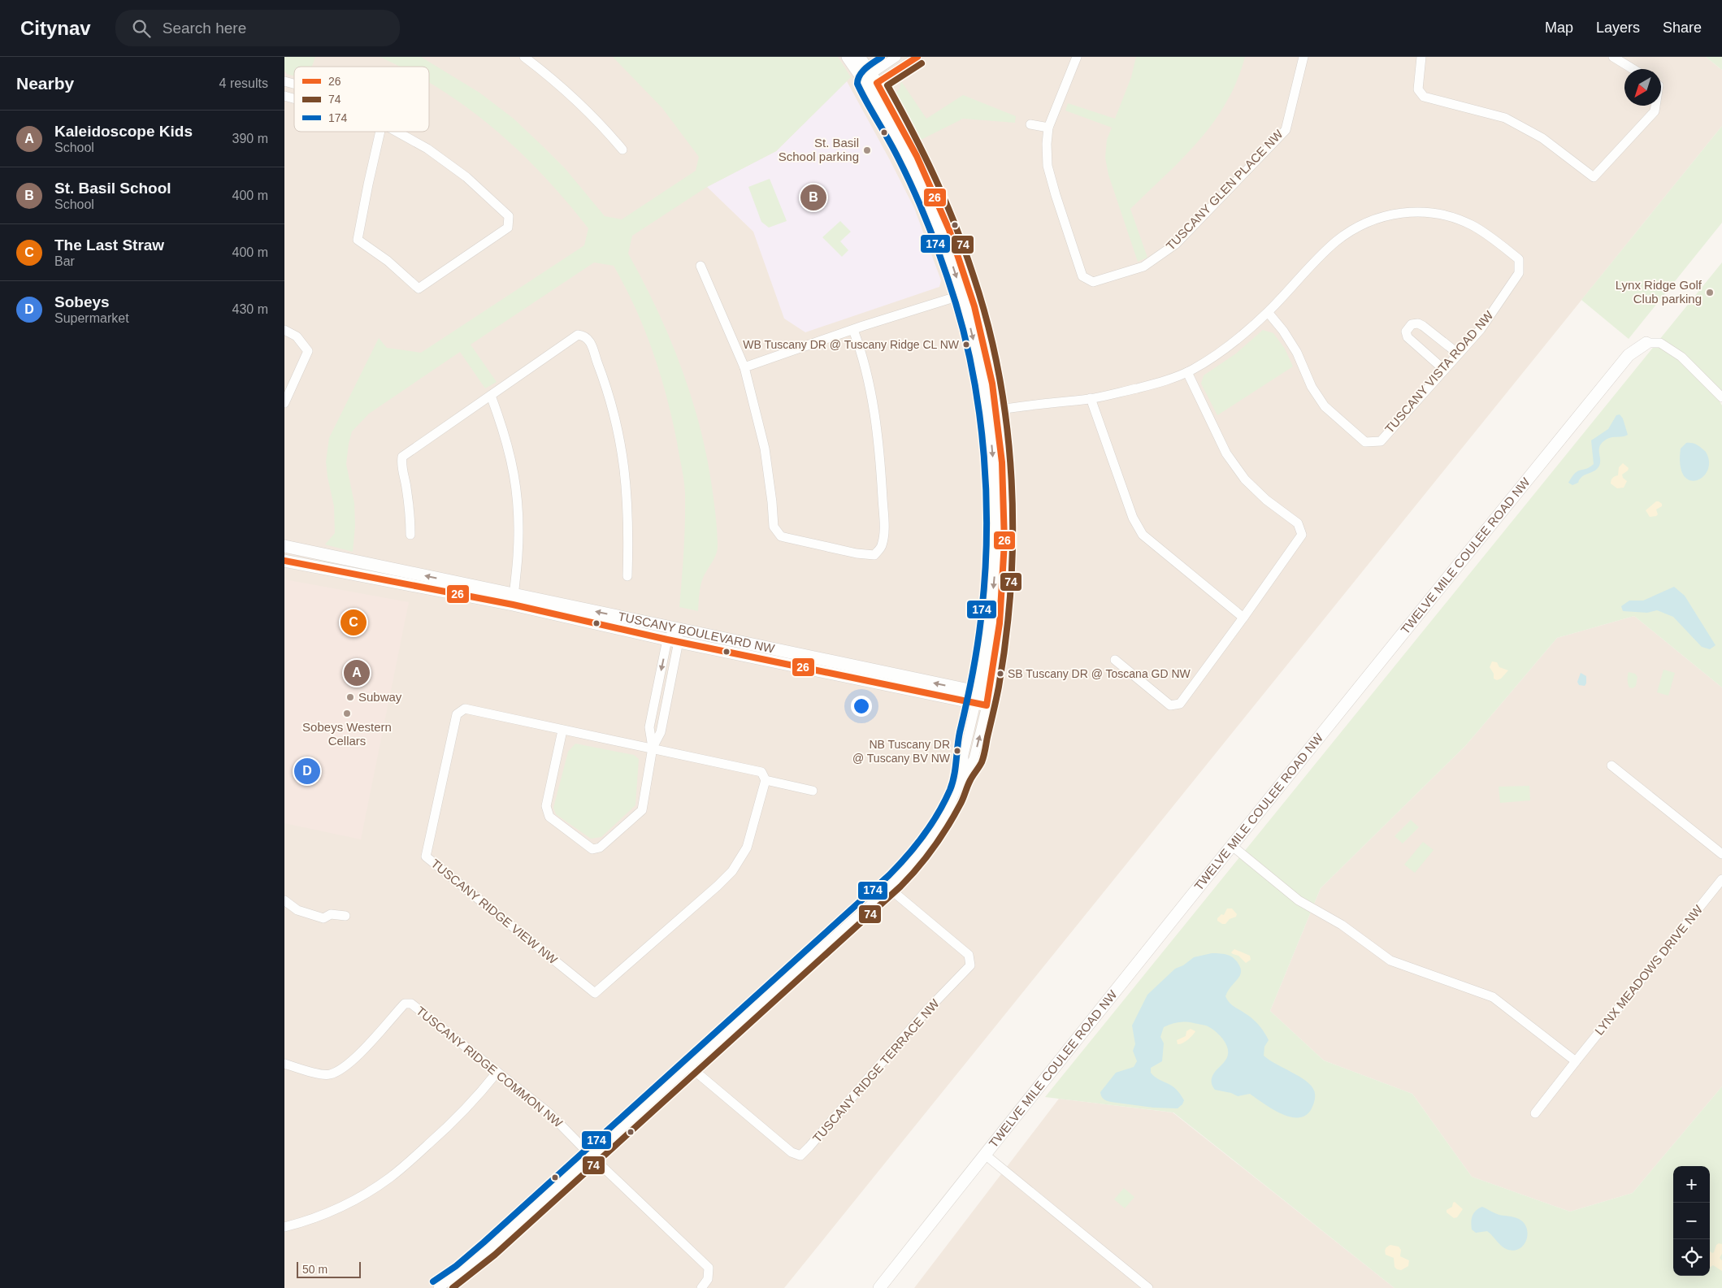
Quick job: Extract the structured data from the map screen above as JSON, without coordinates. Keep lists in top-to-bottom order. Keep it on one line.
{"streets":{"street":["TUSCANY GLEN PLACE NW","TUSCANY VISTA ROAD NW","TWELVE MILE COULEE ROAD NW","TUSCANY BOULEVARD NW","TUSCANY RIDGE VIEW NW","LYNX MEADOWS DRIVE NW","TUSCANY RIDGE COMMON NW","TUSCANY RIDGE TERRACE NW"]},"places":["St. Basil School parking","Lynx Ridge Golf Club parking","WB Tuscany DR @ Tuscany Ridge CL NW","SB Tuscany DR @ Toscana GD NW","Subway","Sobeys Western Cellars","NB Tuscany DR @ Tuscany BV NW"],"lines":["transit line 26","transit line 174","transit line 74"],"legend":["26","74","174"],"scale_bar":"50 m","north":"bottom left","page":{"header":"Citynav","search":"Search here","nav":["Map","Layers","Share"],"heading":["Nearby","4 results"],"list":[{"mark":"A","name":"Kaleidoscope Kids","note":"School","value":"390 m"},{"mark":"B","name":"St. Basil School","note":"School","value":"400 m"},{"mark":"C","name":"The Last Straw","note":"Bar","value":"400 m"},{"mark":"D","name":"Sobeys","note":"Supermarket","value":"430 m"}],"pins":["B","C","A","D"],"map_buttons":["+","−"],"scale":"50 m"}}
